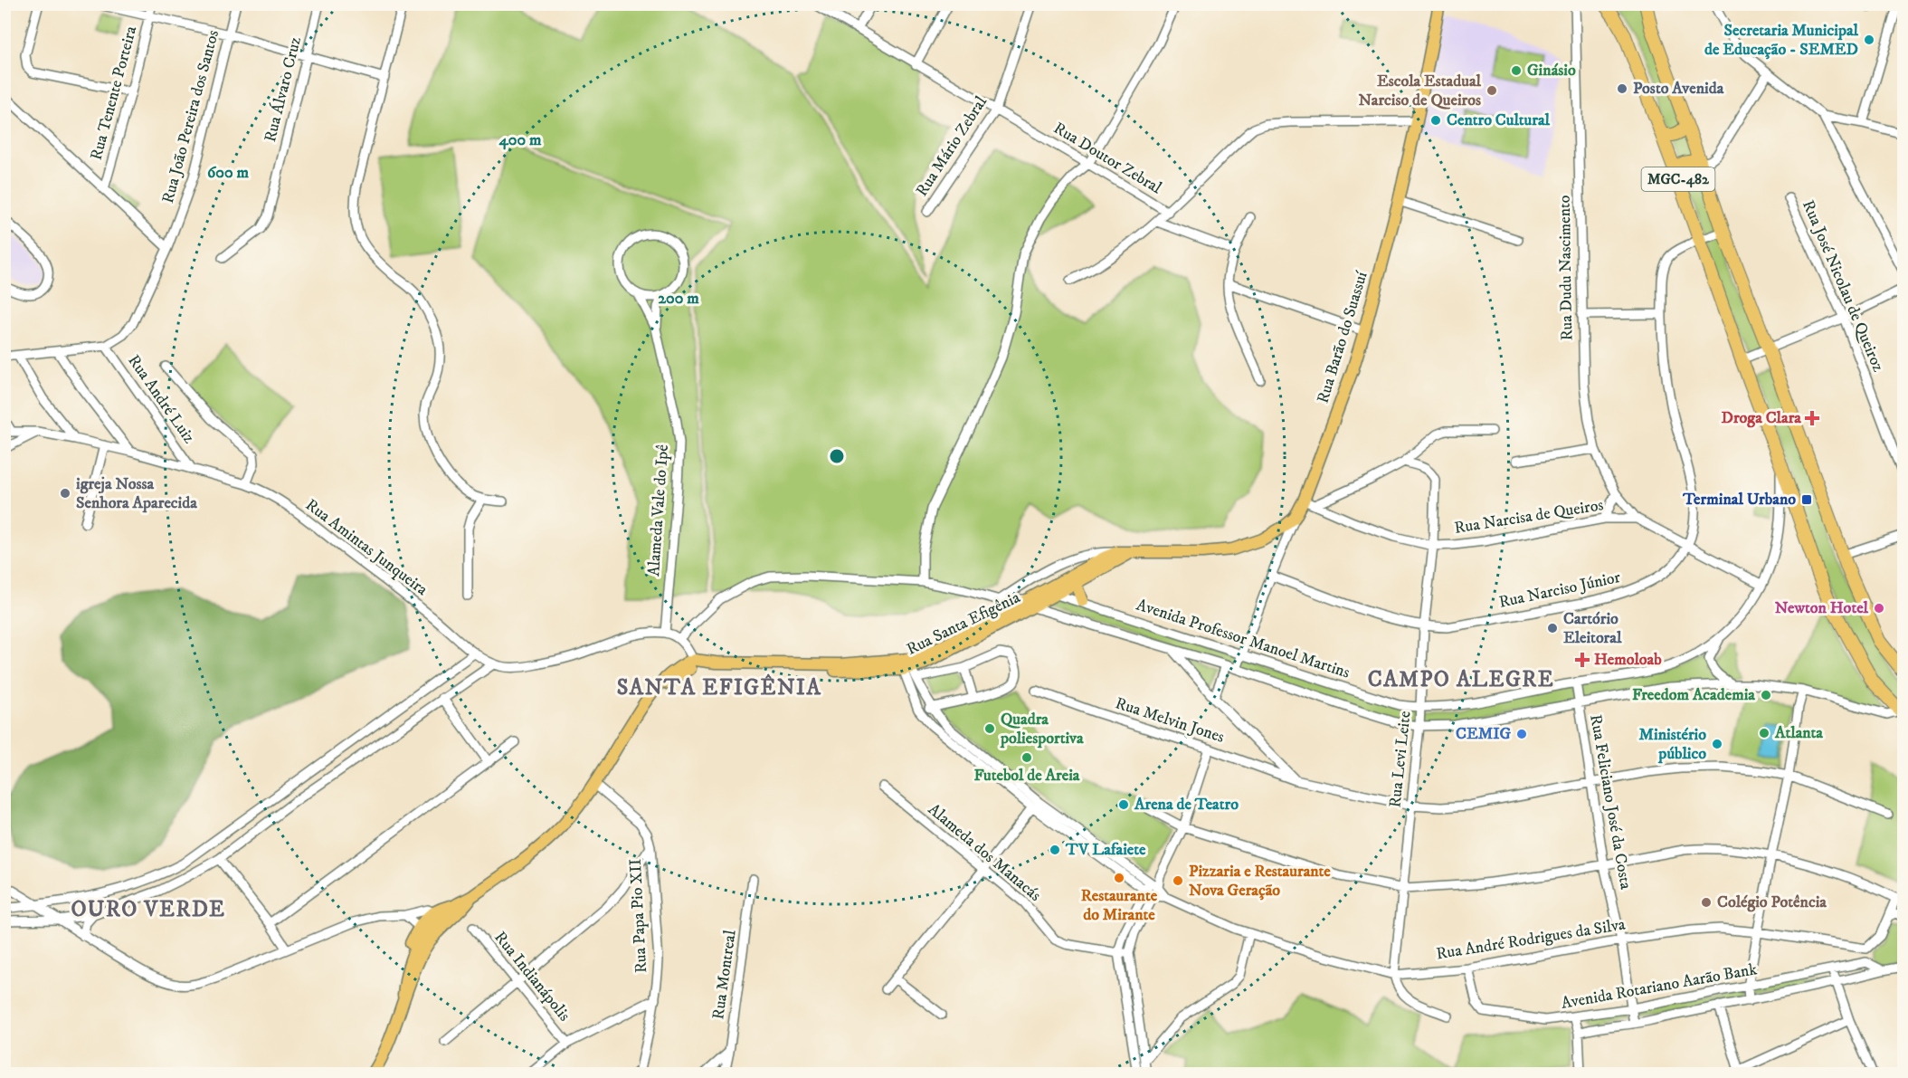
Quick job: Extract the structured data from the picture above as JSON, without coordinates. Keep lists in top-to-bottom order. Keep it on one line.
{"streets":{"highway":["MGC-482"],"main road":["Rua Barão do Suassuí","Rua Santa Efigênia"],"street":["Rua Álvaro Cruz","Rua Tenente Porteira","Rua João Pereira dos Santos","Rua Mário Zebral","Rua Doutor Zebral","Rua Dudu Nascimento","Rua José Nicolau de Queiroz","Rua André Luiz","Alameda Vale do Ipê","Rua Narcisa de Queiros","Rua Amintas Junqueira","Rua Narciso Júnior","Avenida Professor Manoel Martins","Rua Melvin Jones","Rua Levi Leite","Rua Feliciano José da Costa","Alameda dos Manacás","Rua Papa Pio XII","Rua André Rodrigues da Silva","Rua Montreal","Rua Indianápolis","Avenida Rotariano Aarão Bank"]},"crossings":[["Rua João Pereira dos Santos","Rua André Luiz"],["Rua Mário Zebral","Rua Doutor Zebral"],["Rua Doutor Zebral","Rua Barão do Suassuí"],["MGC-482","Rua Narciso Júnior"],["MGC-482","Avenida Professor Manoel Martins"],["Rua Dudu Nascimento","Rua Narcisa de Queiros"],["Rua Barão do Suassuí","Rua Narcisa de Queiros"],["Rua Barão do Suassuí","Rua Narciso Júnior"],["Rua Barão do Suassuí","Rua Santa Efigênia"],["Rua Barão do Suassuí","Avenida Professor Manoel Martins"],["Rua André Luiz","Rua Amintas Junqueira"],["Alameda Vale do Ipê","Rua Amintas Junqueira"],["Rua Narcisa de Queiros","Rua Levi Leite"],["Rua Narciso Júnior","Rua Levi Leite"],["Rua Santa Efigênia","Avenida Professor Manoel Martins"],["Rua Santa Efigênia","Rua André Rodrigues da Silva"],["Avenida Professor Manoel Martins","Rua Melvin Jones"],["Avenida Professor Manoel Martins","Rua Levi Leite"],["Avenida Professor Manoel Martins","Rua Feliciano José da Costa"],["Rua Melvin Jones","Rua Levi Leite"],["Rua Melvin Jones","Rua Feliciano José da Costa"],["Rua Levi Leite","Rua André Rodrigues da Silva"],["Rua Feliciano José da Costa","Rua André Rodrigues da Silva"],["Rua Feliciano José da Costa","Avenida Rotariano Aarão Bank"],["Rua André Rodrigues da Silva","Avenida Rotariano Aarão Bank"]],"districts":["CAMPO ALEGRE","SANTA EFIGÊNIA","OURO VERDE"],"places":{"other":["Secretaria Municipal de Educação - SEMED","Ginásio","Posto Avenida","Escola Estadual Narciso de Queiros","Centro Cultural","igreja Nossa Senhora Aparecida","Newton Hotel","Cartório Eleitoral","Freedom Academia","Quadra poliesportiva","Atlanta","CEMIG","Ministério público","Futebol de Areia","Arena de Teatro","TV Lafaiete","Restaurante do Mirante","Pizzaria e Restaurante Nova Geração","Colégio Potência"],"health":["Droga Clara","Hemoloab"],"transit":["Terminal Urbano"]},"rings":["400 m","600 m","200 m"]}
